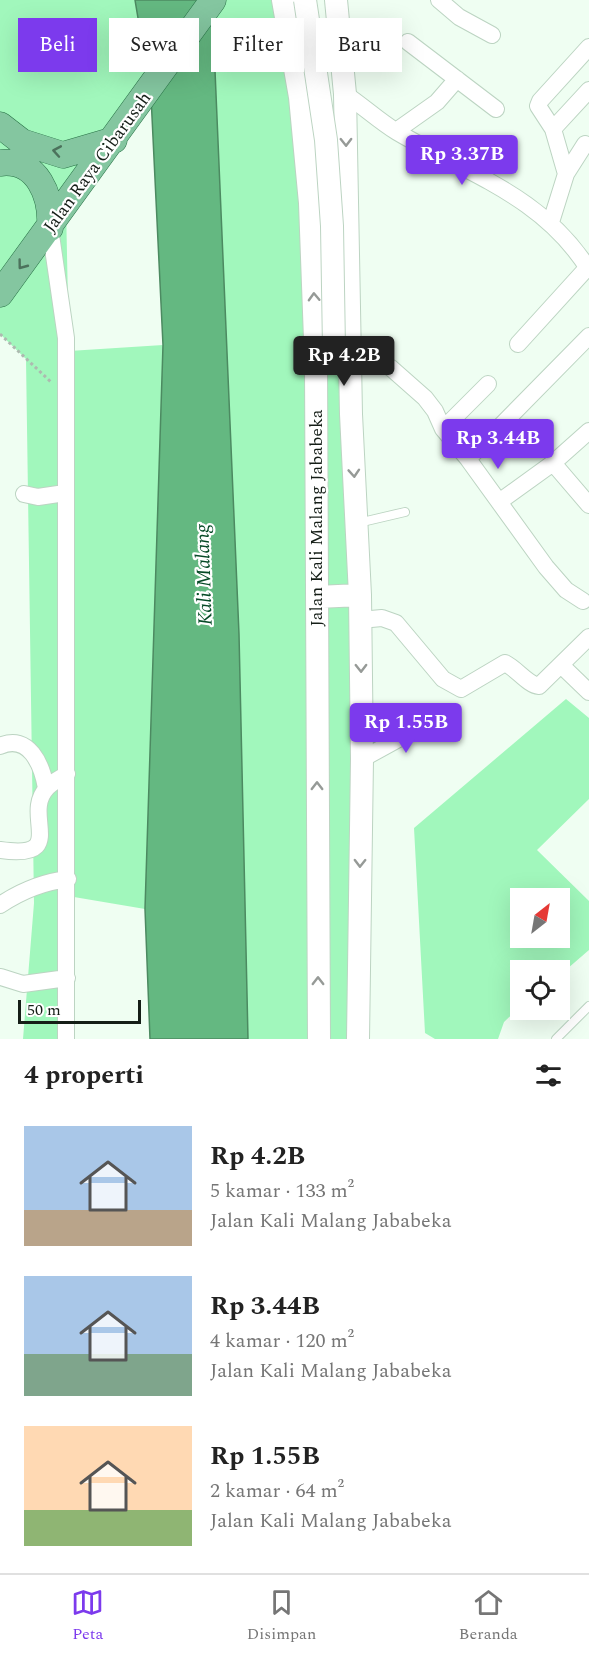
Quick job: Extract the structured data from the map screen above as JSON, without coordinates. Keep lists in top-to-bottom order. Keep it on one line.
{"streets":{"main road":["Jalan Raya Cibarusah","Jalan Kali Malang Jababeka"]},"water":["Kali Malang"],"scale_bar":"50 m","north":"top right","page":{"chip":["Beli","Sewa","Filter","Baru"],"price":["Rp 3.37B","Rp 4.2B","Rp 3.44B","Rp 1.55B"],"scale":"50 m","heading":"4 properti","list":[{"name":"Rp 4.2B","note":"5 kamar · 133 m² · Jalan Kali Malang Jababeka"},{"name":"Rp 3.44B","note":"4 kamar · 120 m² · Jalan Kali Malang Jababeka"},{"name":"Rp 1.55B","note":"2 kamar · 64 m² · Jalan Kali Malang Jababeka"}],"tabs":["Peta","Disimpan","Beranda"]}}
